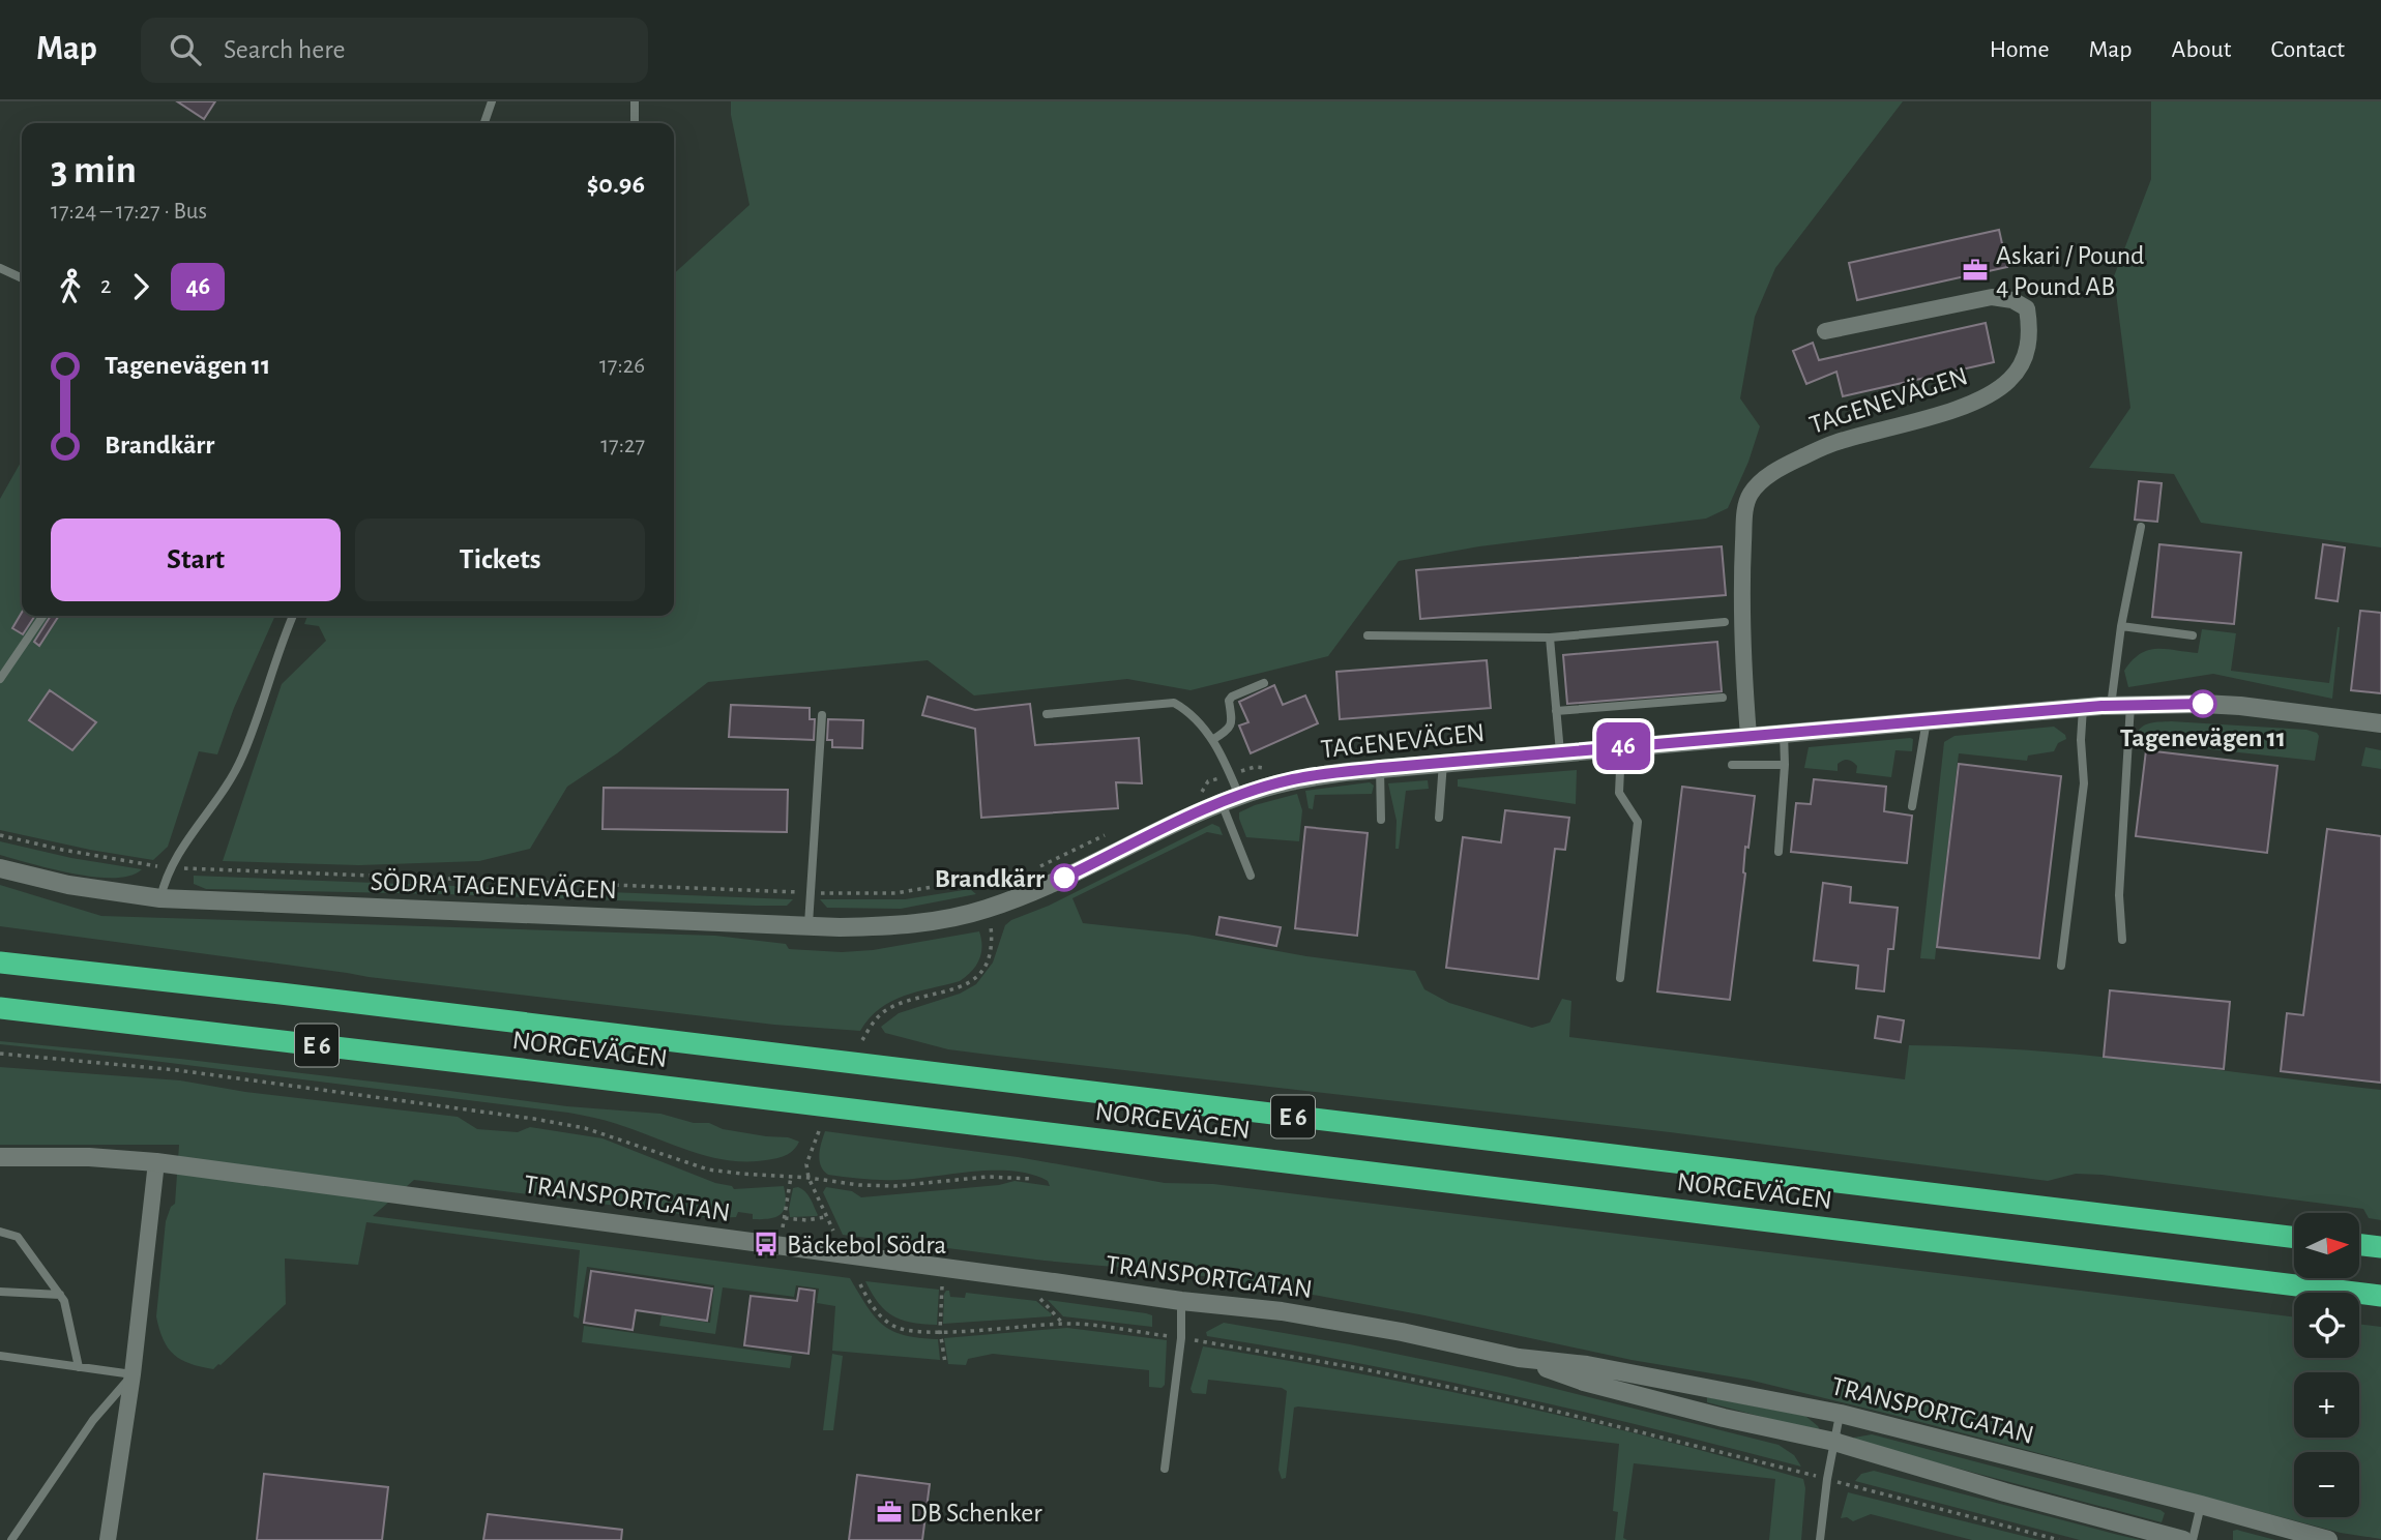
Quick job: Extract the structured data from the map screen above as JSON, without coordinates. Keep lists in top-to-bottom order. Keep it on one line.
{"streets":{"highway":["E 6","NORGEVÄGEN"],"street":["TAGENEVÄGEN","SÖDRA TAGENEVÄGEN","TRANSPORTGATAN"]},"crossings":[["TAGENEVÄGEN","SÖDRA TAGENEVÄGEN"]],"places":{"office":["Askari / Pound 4 Pound AB","DB Schenker"],"other":["Tagenevägen 11","Brandkärr"],"bus stop":["Bäckebol Södra"]},"lines":["bus line 46"],"north":"right","page":{"header":"Map","search":"Search here","nav":["Home","Map","About","Contact"],"on_map":"46","heading":["3 min","17:24 – 17:27 · Bus","$0.96"],"legs":["2","46"],"list":[{"name":"Tagenevägen 11","value":"17:26"},{"name":"Brandkärr","value":"17:27"}],"buttons":["Start","Tickets"],"map_buttons":["+","−"]}}
